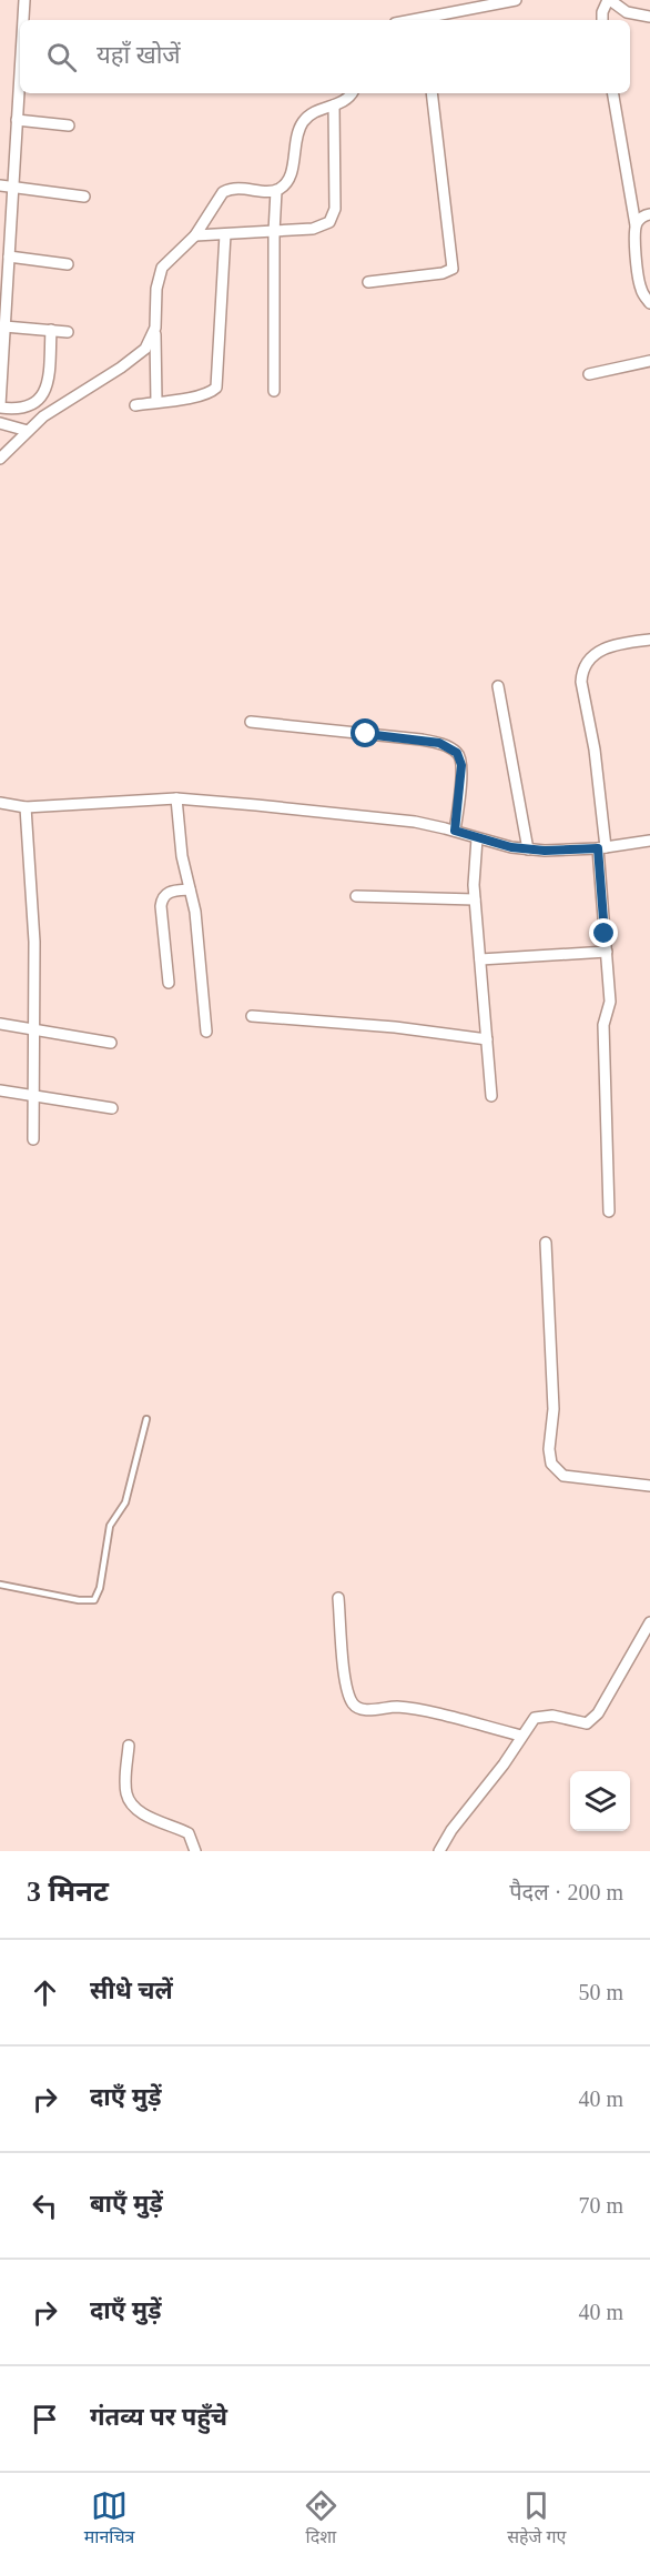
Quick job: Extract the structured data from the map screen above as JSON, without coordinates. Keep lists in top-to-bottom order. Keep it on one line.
{"page":{"search":"यहाँ खोजें","heading":["3 मिनट","पैदल · 200 m"],"list":[["सीधे चलें","50 m"],["दाएँ मुड़ें","40 m"],["बाएँ मुड़ें","70 m"],["दाएँ मुड़ें","40 m"],"गंतव्य पर पहुँचे"],"nav":["मानचित्र","दिशा","सहेजे गए"]}}
